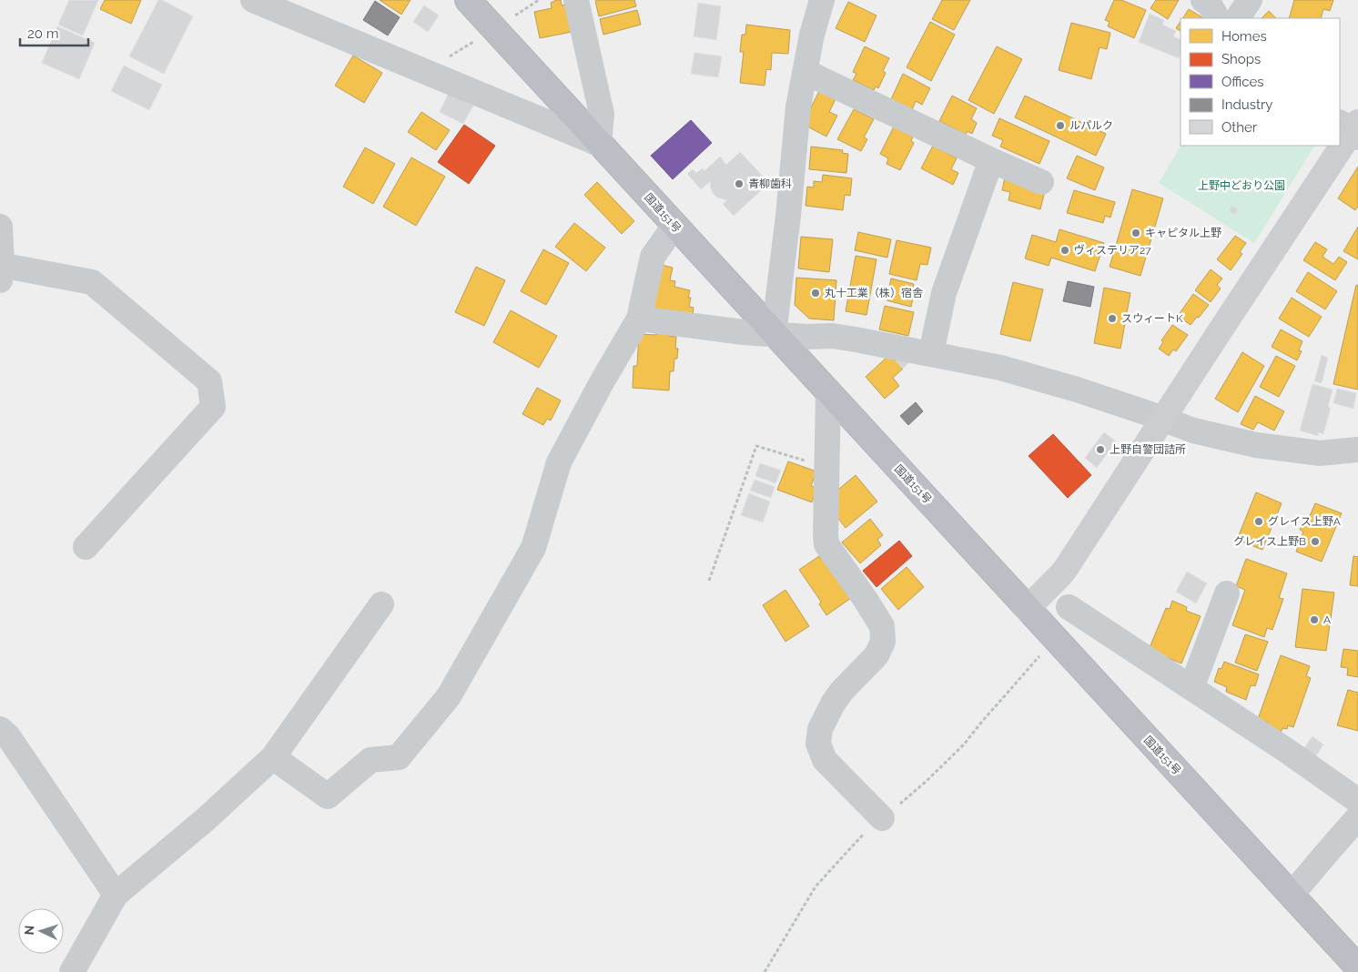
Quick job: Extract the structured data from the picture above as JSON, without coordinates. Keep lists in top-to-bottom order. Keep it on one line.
{"streets":{"highway":["国道151号"]},"parks":["上野中どおり公園"],"places":["ルパルク","青柳歯科","キャピタル上野","ヴィステリア27","丸十工業（株）宿舎","スウィートK","上野自警団詰所","グレイス上野A","グレイス上野B","A"],"legend":["Homes","Shops","Offices","Industry","Other"],"scale_bar":"20 m","north":"left"}
